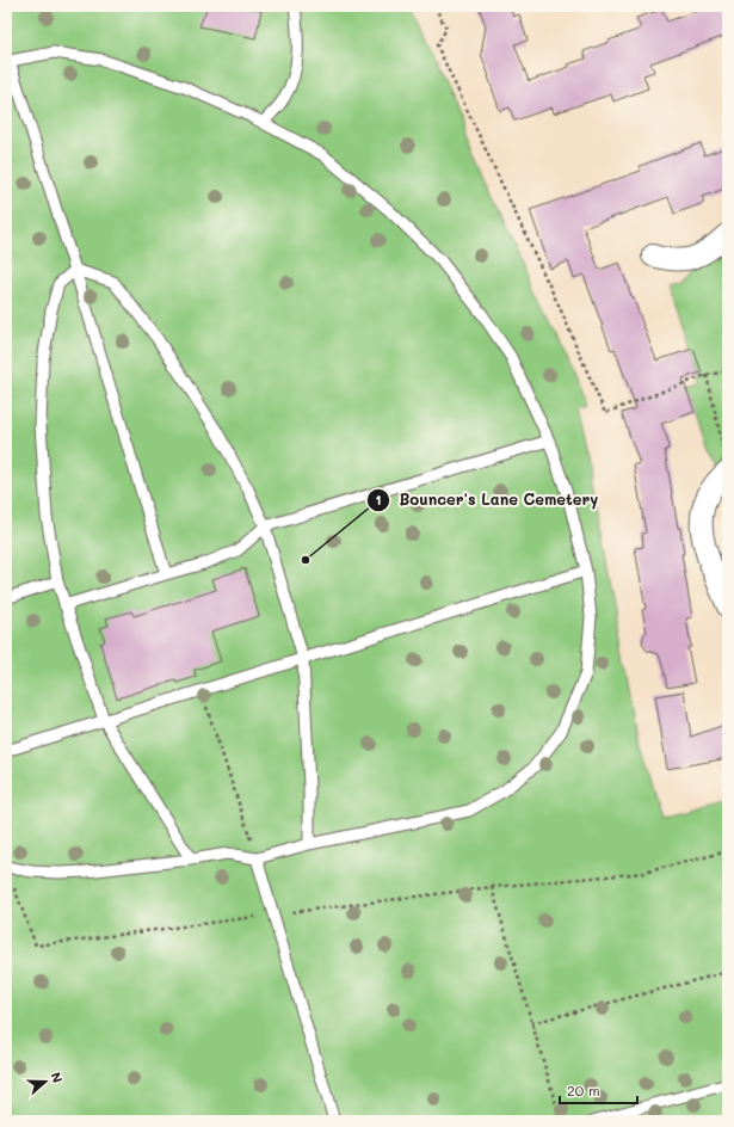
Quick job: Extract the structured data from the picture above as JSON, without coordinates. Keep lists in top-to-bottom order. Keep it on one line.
{"places":["Bouncer's Lane Cemetery"],"scale_bar":"20 m","north":"right"}
